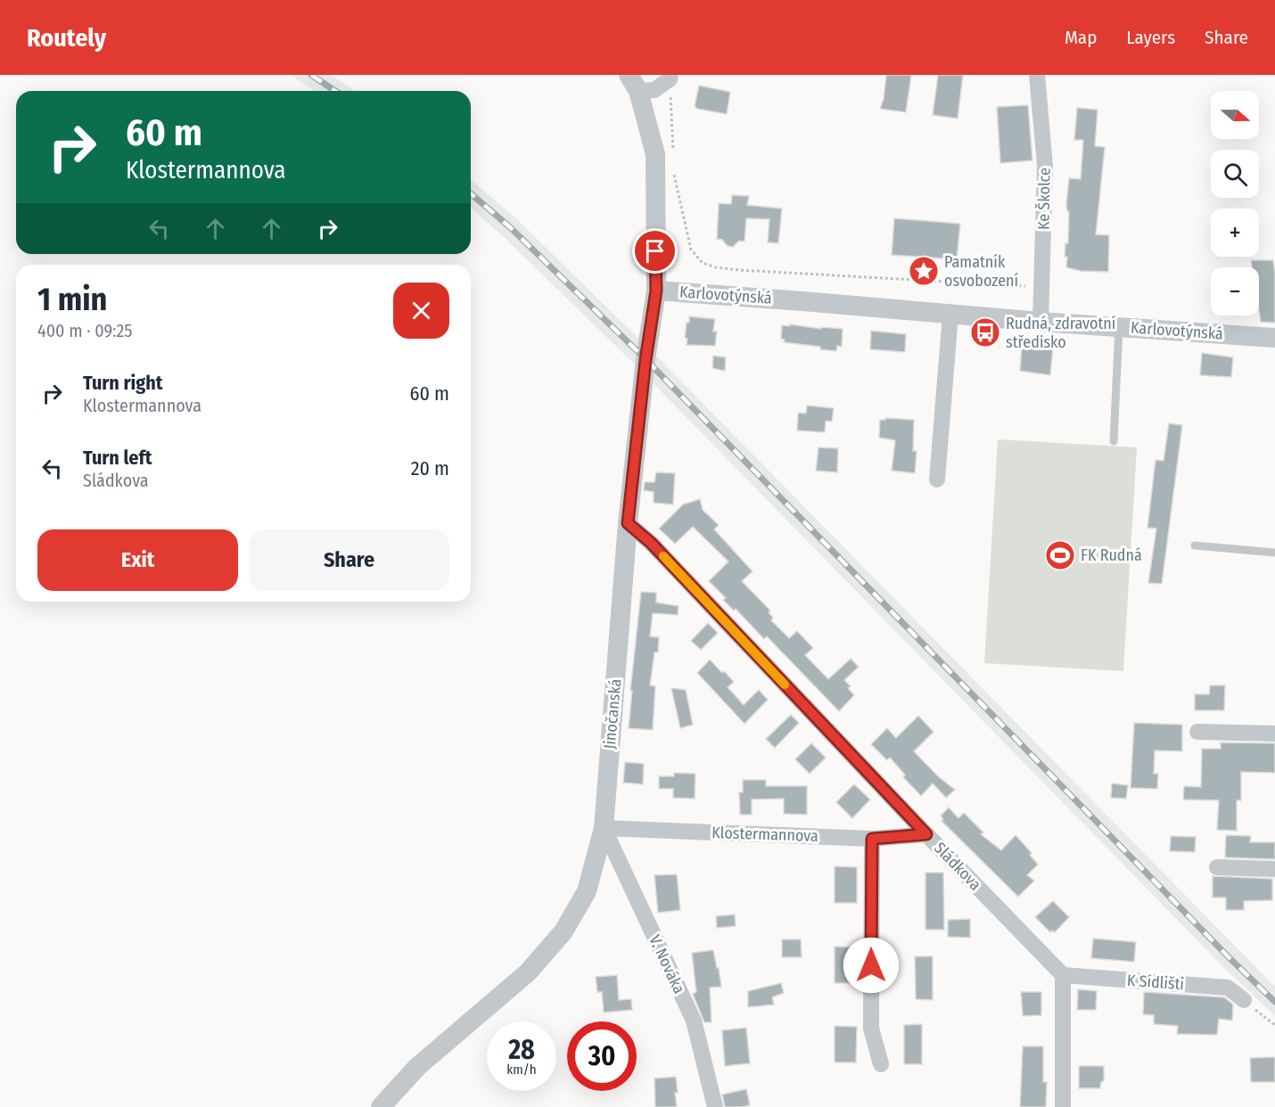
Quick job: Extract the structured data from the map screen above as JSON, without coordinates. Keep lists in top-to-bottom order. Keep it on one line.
{"streets":{"street":["Ke Školce","Karlovotýnská","Jinočanská","Klostermannova","Sládkova","V. Nováka","K Sídlišti"]},"crossings":[["Ke Školce","Karlovotýnská"],["Karlovotýnská","Jinočanská"],["Jinočanská","Klostermannova"],["Jinočanská","Sládkova"],["Jinočanská","V. Nováka"],["Klostermannova","Sládkova"],["Klostermannova","V. Nováka"],["Sládkova","K Sídlišti"]],"places":{"place":["Pamatník osvobození"],"bus stop":["Rudná, zdravotní středisko"],"sports":["FK Rudná"]},"north":"right","page":{"header":"Routely","nav":["Map","Layers","Share"],"map_buttons":["+","−"],"turn":["60 m","Klostermannova"],"heading":["1 min","400 m · 09:25"],"list":[{"name":"Turn right","note":"Klostermannova","value":"60 m"},{"name":"Turn left","note":"Sládkova","value":"20 m"}],"buttons":["Exit","Share"],"speed":"28 km/h","limit":"30"}}
